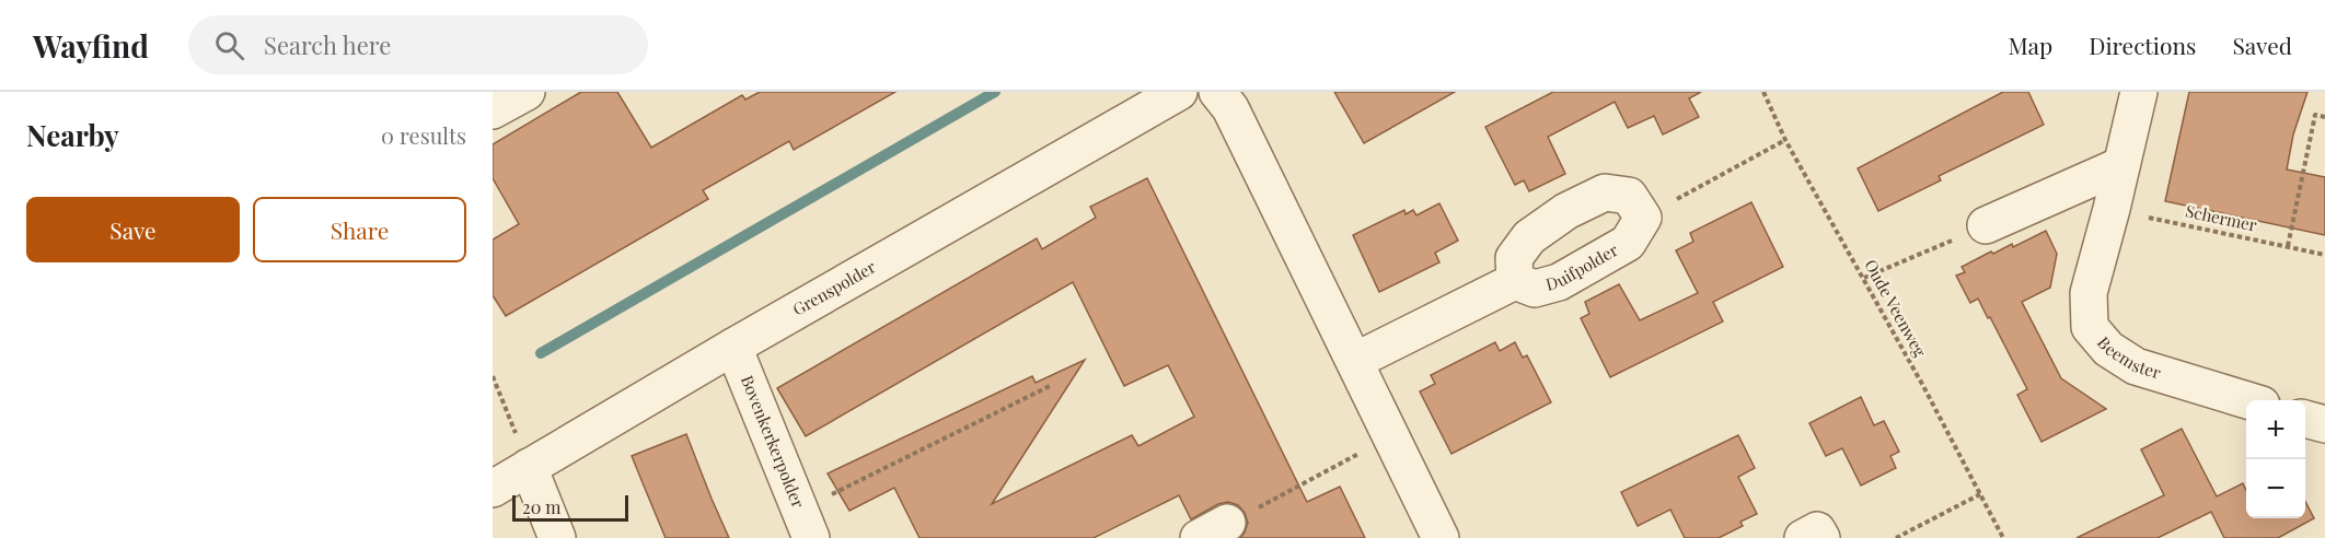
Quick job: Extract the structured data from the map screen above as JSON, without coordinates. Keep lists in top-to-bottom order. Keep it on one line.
{"streets":{"street":["Duifpolder","Grenspolder","Beemster","Bovenkerkerpolder"],"path":["Schermer","Oude Veenweg"]},"crossings":[["Schermer","Beemster"],["Grenspolder","Bovenkerkerpolder"]],"scale_bar":"20 m","page":{"header":"Wayfind","search":"Search here","nav":["Map","Directions","Saved"],"heading":["Nearby","0 results"],"buttons":["Save","Share"],"map_buttons":["+","−"],"scale":"20 m"}}
